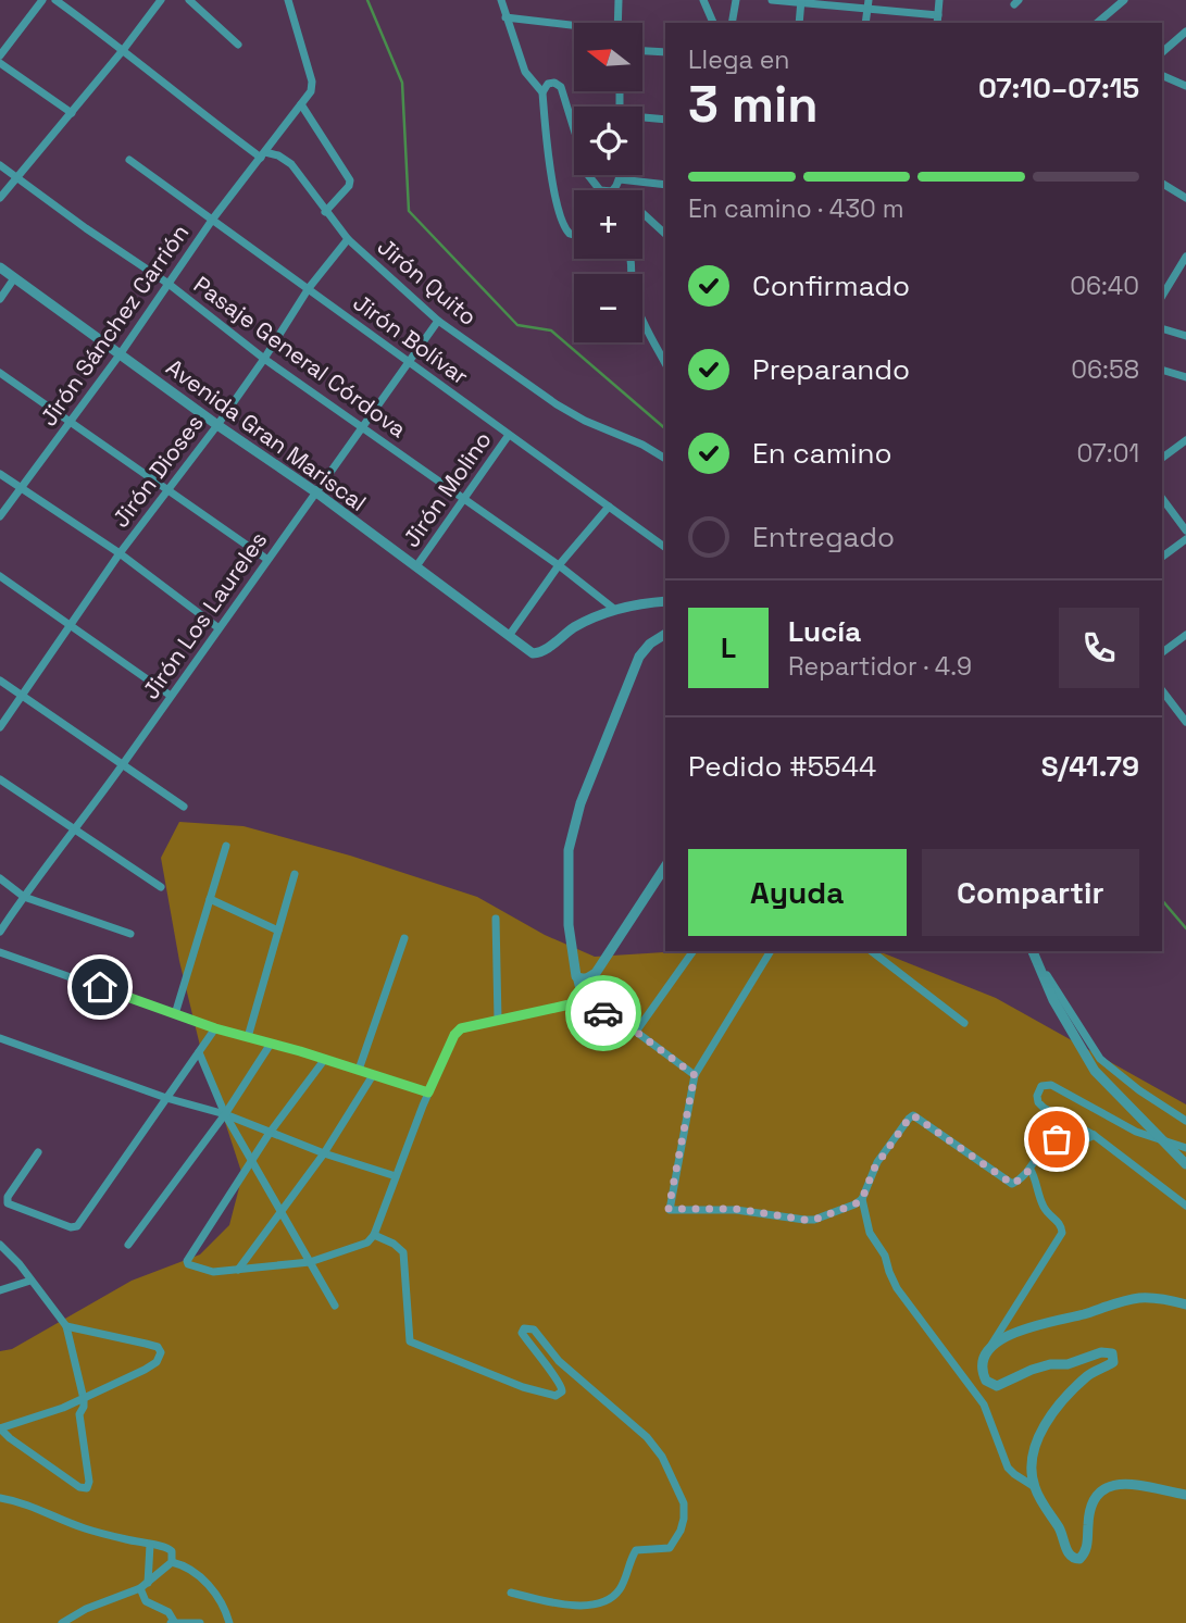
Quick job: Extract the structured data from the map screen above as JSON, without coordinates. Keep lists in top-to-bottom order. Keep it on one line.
{"streets":{"street":["Jirón Quito","Jirón Sánchez Carrión","Jirón Bolívar","Pasaje General Córdova","Avenida Gran Mariscal","Jirón Dioses","Jirón Molino","Jirón Los Laureles"]},"crossings":[["Jirón Quito","Jirón Sánchez Carrión"],["Jirón Quito","Jirón Dioses"],["Jirón Quito","Jirón Los Laureles"],["Jirón Sánchez Carrión","Jirón Bolívar"],["Jirón Sánchez Carrión","Pasaje General Córdova"],["Jirón Sánchez Carrión","Avenida Gran Mariscal"],["Jirón Bolívar","Jirón Dioses"],["Jirón Bolívar","Jirón Molino"],["Jirón Bolívar","Jirón Los Laureles"],["Pasaje General Córdova","Avenida Gran Mariscal"],["Pasaje General Córdova","Jirón Dioses"],["Pasaje General Córdova","Jirón Molino"],["Pasaje General Córdova","Jirón Los Laureles"],["Avenida Gran Mariscal","Jirón Dioses"],["Avenida Gran Mariscal","Jirón Molino"],["Avenida Gran Mariscal","Jirón Los Laureles"]],"north":"left","page":{"map_buttons":["+","−"],"heading":["3 min","Llega en","07:10–07:15"],"panel":["Lucía","Repartidor · 4.9","Pedido #5544","S/41.79"],"bar":"En camino · 430 m","list":[["Confirmado","06:40"],["Preparando","06:58"],["En camino","07:01"],"Entregado"],"round":"L","buttons":["Ayuda","Compartir"]}}
